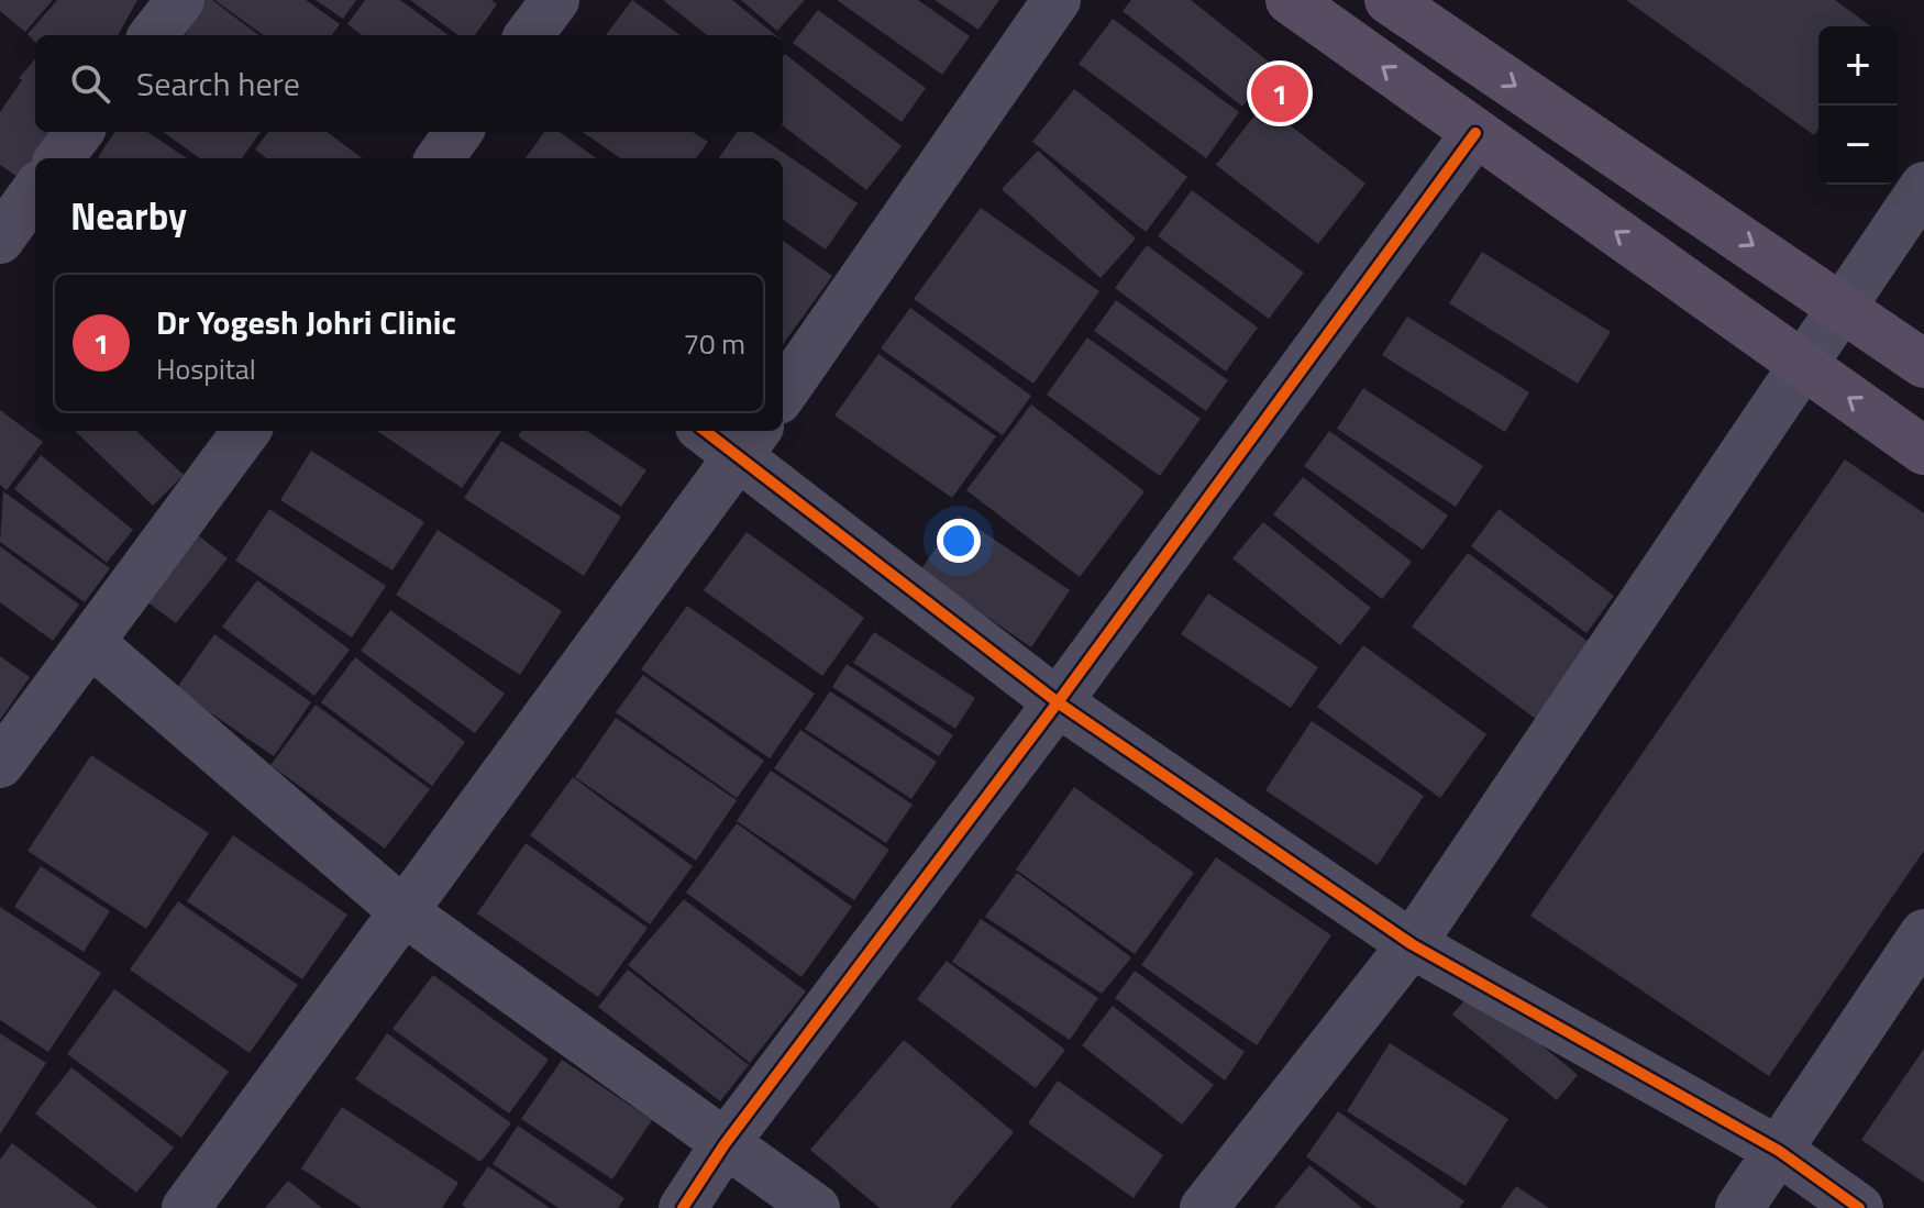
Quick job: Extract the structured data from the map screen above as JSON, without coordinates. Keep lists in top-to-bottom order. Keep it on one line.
{"page":{"map_buttons":["+","−"],"search":"Search here","pins":"1","heading":"Nearby","list":[{"mark":"1","name":"Dr Yogesh Johri Clinic","note":"Hospital","value":"70 m"}]}}
